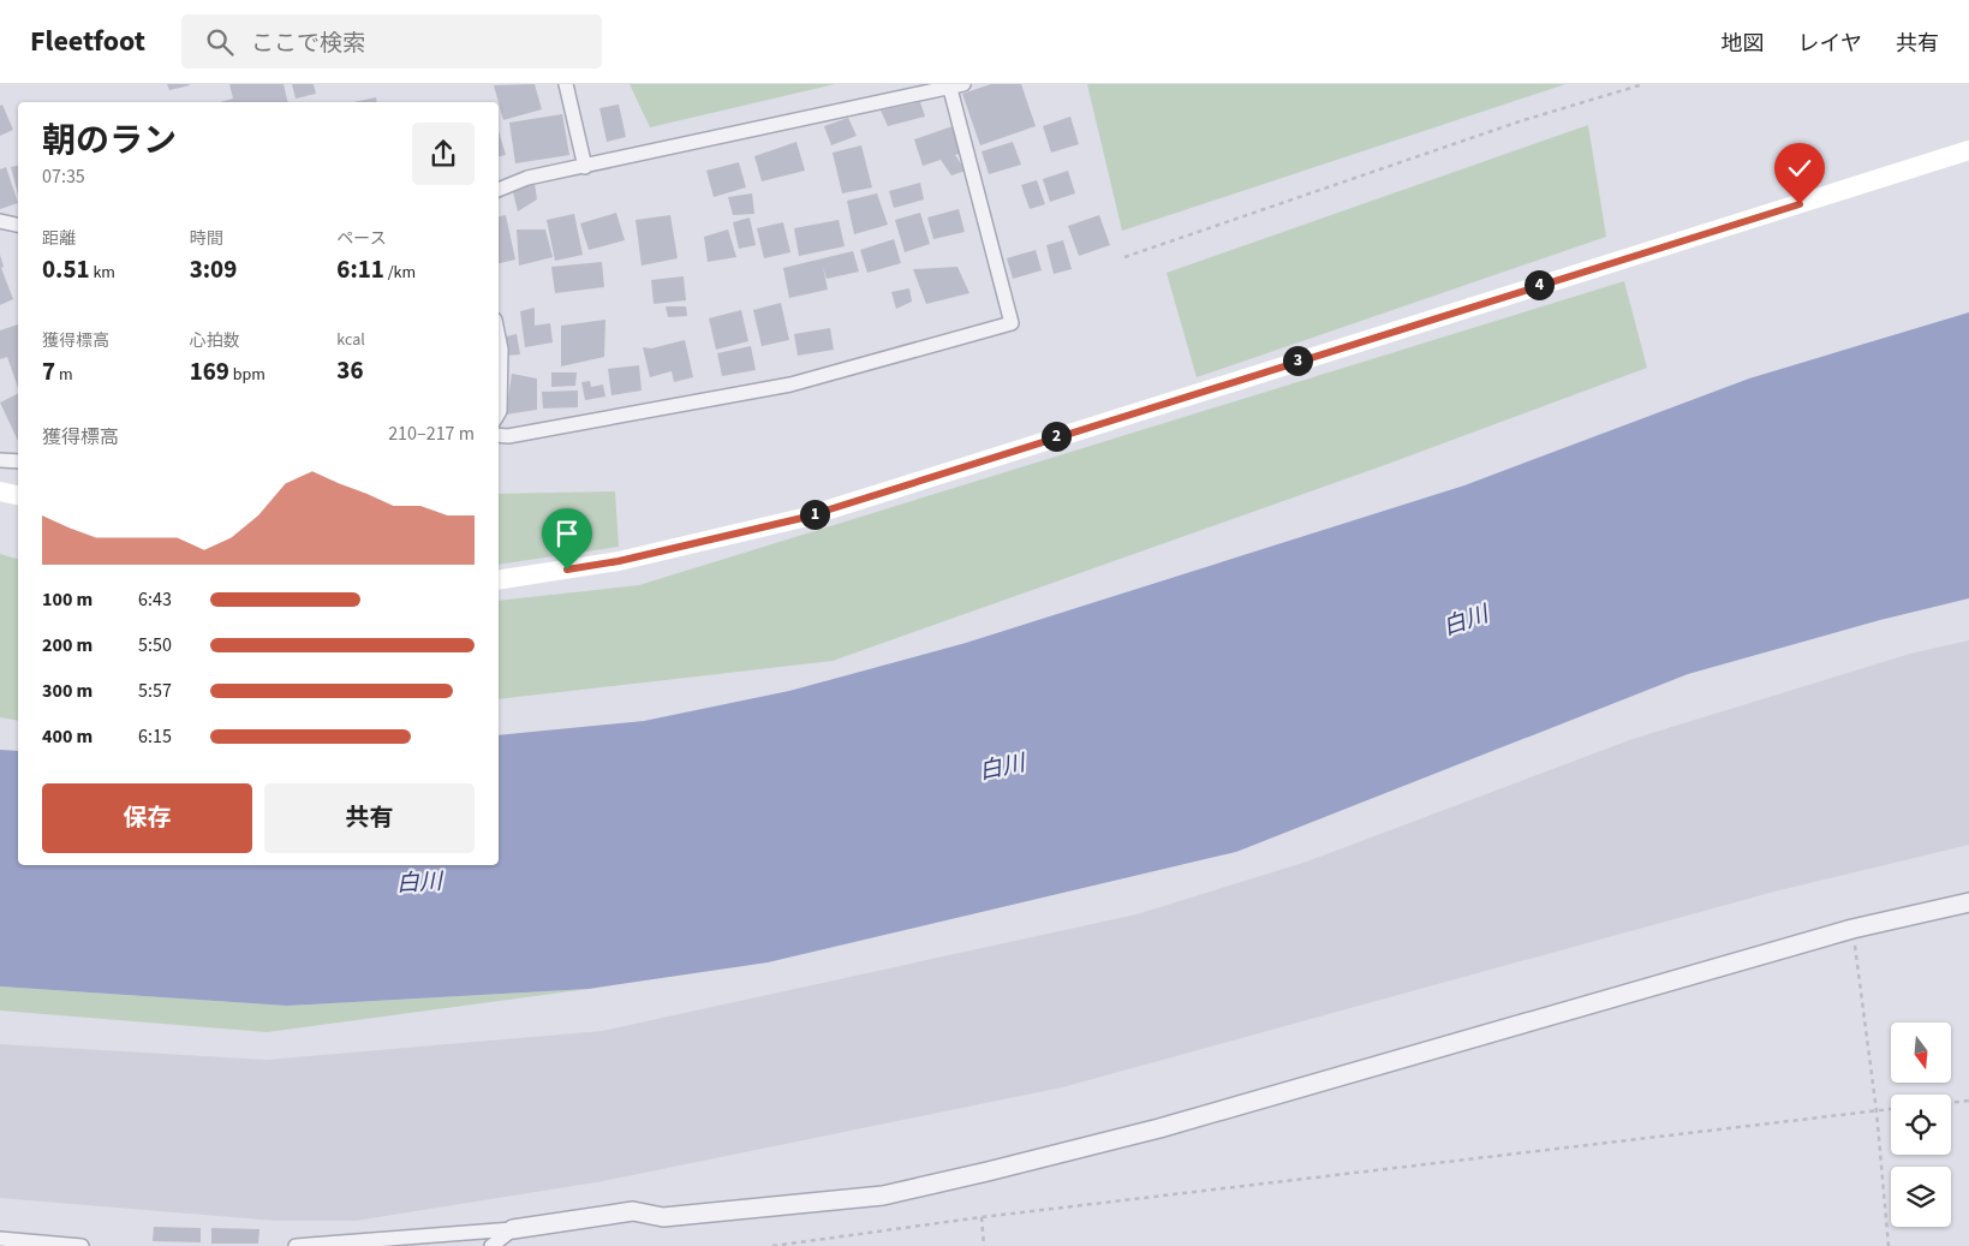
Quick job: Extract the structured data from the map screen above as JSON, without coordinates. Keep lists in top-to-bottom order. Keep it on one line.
{"water":["白川"],"north":"bottom","page":{"header":"Fleetfoot","search":"ここで検索","nav":["地図","レイヤ","共有"],"heading":["朝のラン","07:35"],"stats":[["距離","0.51 km"],["時間","3:09"],["ペース","6:11 /km"],["獲得標高","7 m"],["心拍数","169 bpm"],["kcal","36"]],"pins":["4","3","2","1"],"chart":["獲得標高","210–217 m"],"list":[{"name":"100 m","note":"6:43"},{"name":"200 m","note":"5:50"},{"name":"300 m","note":"5:57"},{"name":"400 m","note":"6:15"}],"buttons":["保存","共有"]}}
